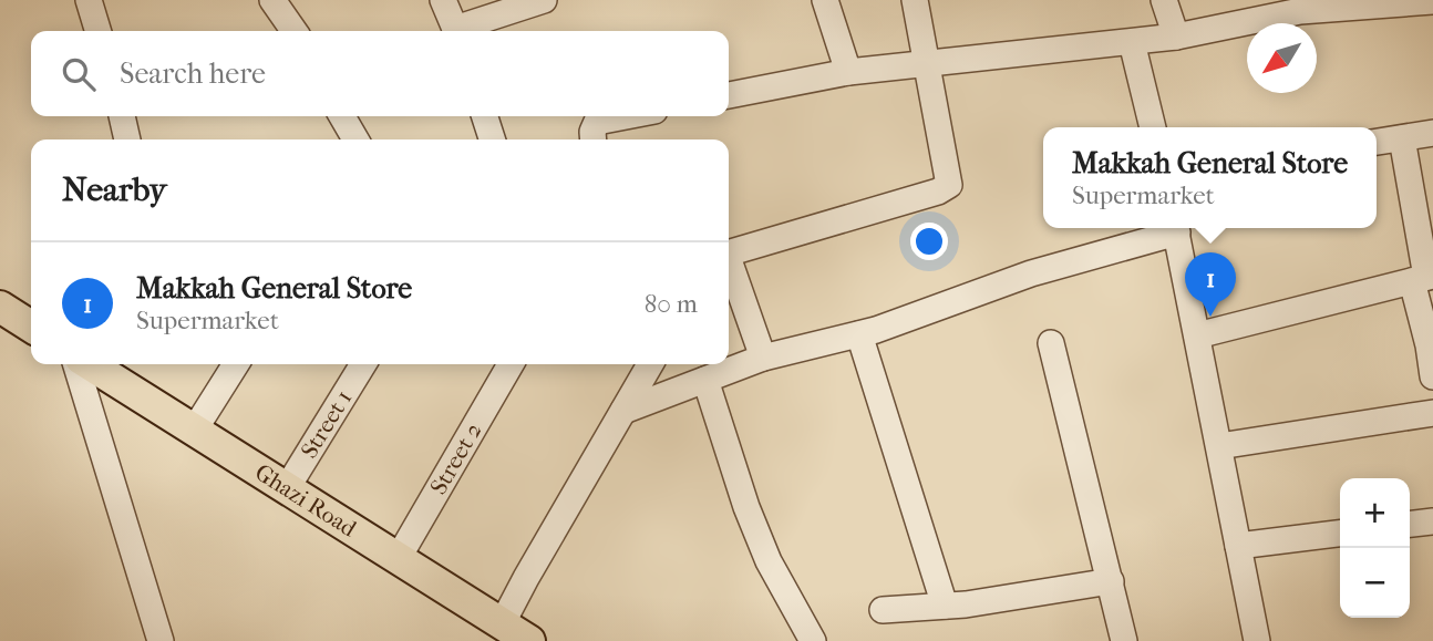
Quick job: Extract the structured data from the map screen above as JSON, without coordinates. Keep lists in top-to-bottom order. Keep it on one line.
{"streets":{"main road":["Ghazi Road"],"street":["Street 1","Street 2"]},"crossings":[["Street 1","Ghazi Road"],["Street 2","Ghazi Road"]],"north":"bottom left","page":{"search":"Search here","popup":["Makkah General Store","Supermarket"],"heading":"Nearby","list":[{"mark":"1","name":"Makkah General Store","note":"Supermarket","value":"80 m"}],"pins":"1","map_buttons":["+","−"]}}
